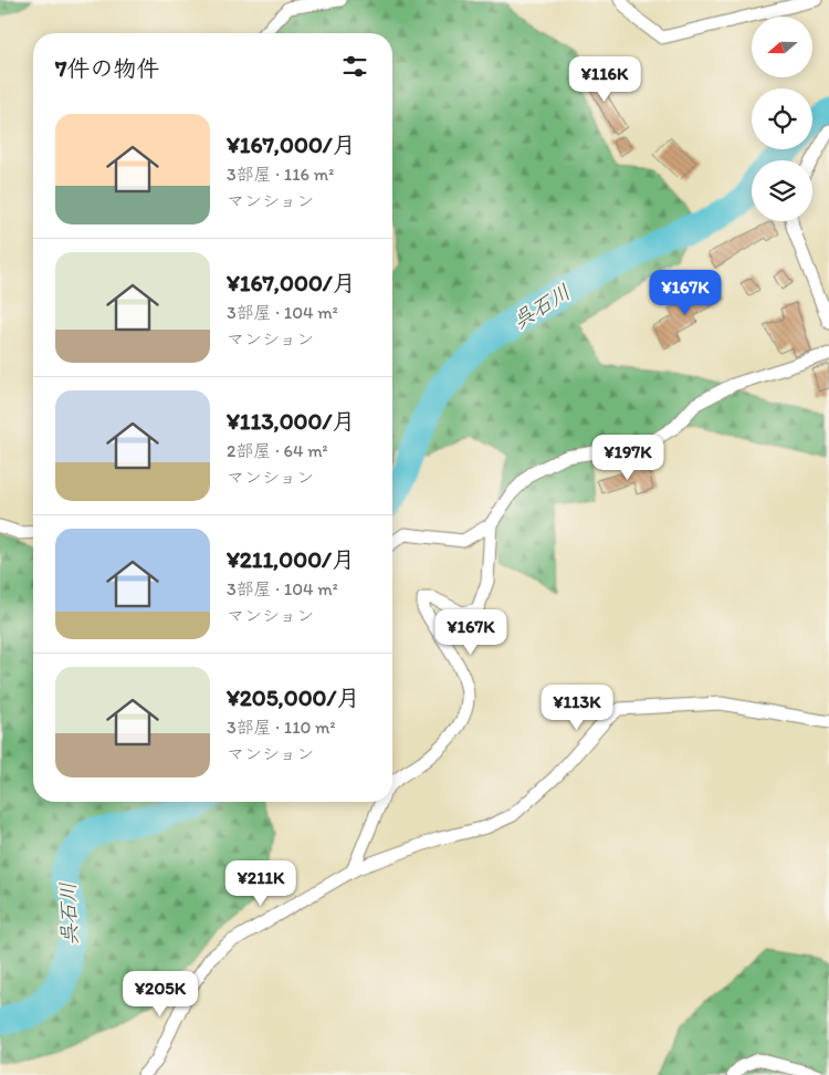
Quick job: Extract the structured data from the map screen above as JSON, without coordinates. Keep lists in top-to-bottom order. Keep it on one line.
{"water":["呉石川"],"north":"left","page":{"heading":"7件の物件","price":["¥116K","¥167K","¥197K","¥167K","¥113K","¥211K","¥205K"],"list":[{"name":"¥167,000/月","note":"3部屋 · 116 m² · マンション"},{"name":"¥167,000/月","note":"3部屋 · 104 m² · マンション"},{"name":"¥113,000/月","note":"2部屋 · 64 m² · マンション"},{"name":"¥211,000/月","note":"3部屋 · 104 m² · マンション"},{"name":"¥205,000/月","note":"3部屋 · 110 m² · マンション"}]}}
